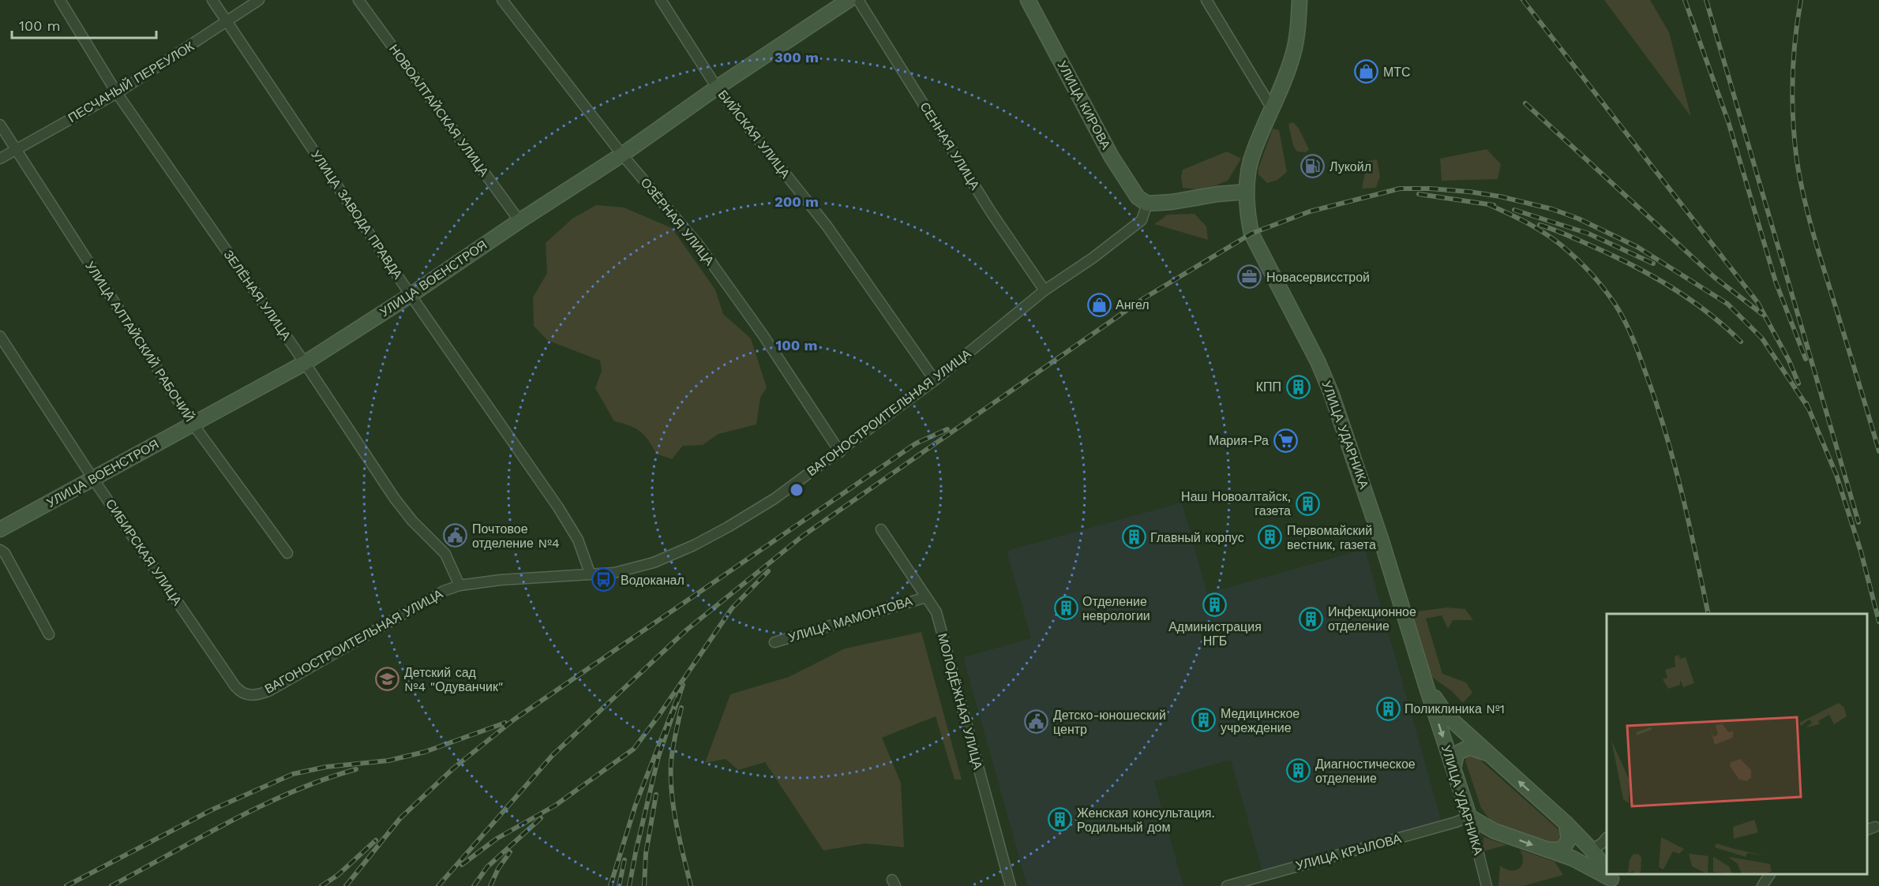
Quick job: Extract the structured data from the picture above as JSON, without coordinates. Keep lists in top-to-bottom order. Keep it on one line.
{"streets":{"street":["ПЕСЧАНЫЙ ПЕРЕУЛОК","УЛИЦА КИРОВА","НОВОАЛТАЙСКАЯ УЛИЦА","БИЙСКАЯ УЛИЦА","СЕННАЯ УЛИЦА","УЛИЦА ЗАВОДА ПРАВДА","ОЗЁРНАЯ УЛИЦА","УЛИЦА ВОЕНСТРОЯ","ЗЕЛЁНАЯ УЛИЦА","УЛИЦА АЛТАЙСКИЙ РАБОЧИЙ","ВАГОНОСТРОИТЕЛЬНАЯ УЛИЦА","УЛИЦА УДАРНИКА","СИБИРСКАЯ УЛИЦА","УЛИЦА МАМОНТОВА","МОЛОДЁЖНАЯ УЛИЦА","УЛИЦА КРЫЛОВА"]},"crossings":[["ПЕСЧАНЫЙ ПЕРЕУЛОК","УЛИЦА ЗАВОДА ПРАВДА"],["ПЕСЧАНЫЙ ПЕРЕУЛОК","ЗЕЛЁНАЯ УЛИЦА"],["ПЕСЧАНЫЙ ПЕРЕУЛОК","УЛИЦА АЛТАЙСКИЙ РАБОЧИЙ"],["УЛИЦА КИРОВА","ВАГОНОСТРОИТЕЛЬНАЯ УЛИЦА"],["НОВОАЛТАЙСКАЯ УЛИЦА","УЛИЦА ВОЕНСТРОЯ"],["БИЙСКАЯ УЛИЦА","УЛИЦА ВОЕНСТРОЯ"],["БИЙСКАЯ УЛИЦА","ВАГОНОСТРОИТЕЛЬНАЯ УЛИЦА"],["СЕННАЯ УЛИЦА","ВАГОНОСТРОИТЕЛЬНАЯ УЛИЦА"],["УЛИЦА ЗАВОДА ПРАВДА","УЛИЦА ВОЕНСТРОЯ"],["УЛИЦА ЗАВОДА ПРАВДА","ВАГОНОСТРОИТЕЛЬНАЯ УЛИЦА"],["ОЗЁРНАЯ УЛИЦА","УЛИЦА ВОЕНСТРОЯ"],["ОЗЁРНАЯ УЛИЦА","ВАГОНОСТРОИТЕЛЬНАЯ УЛИЦА"],["УЛИЦА ВОЕНСТРОЯ","ЗЕЛЁНАЯ УЛИЦА"],["УЛИЦА ВОЕНСТРОЯ","УЛИЦА АЛТАЙСКИЙ РАБОЧИЙ"],["УЛИЦА ВОЕНСТРОЯ","СИБИРСКАЯ УЛИЦА"],["ЗЕЛЁНАЯ УЛИЦА","ВАГОНОСТРОИТЕЛЬНАЯ УЛИЦА"],["ВАГОНОСТРОИТЕЛЬНАЯ УЛИЦА","СИБИРСКАЯ УЛИЦА"],["УЛИЦА УДАРНИКА","УЛИЦА КРЫЛОВА"],["УЛИЦА МАМОНТОВА","МОЛОДЁЖНАЯ УЛИЦА"]],"places":{"shop":["МТС","Ангел"],"fuel station":["Лукойл"],"office":["Новасервисстрой"],"building":["КПП","Наш Новоалтайск, газета","Главный корпус","Первомайский вестник, газета","Администрация НГБ","Отделение неврологии","Инфекционное отделение","Поликлиника №1","Медицинское учреждение","Диагностическое отделение","Женская консультация. Родильный дом"],"supermarket":["Мария-Ра"],"public building":["Почтовое отделение №4","Детско-юношеский центр"],"bus stop":["Водоканал"],"school or university":["Детский сад №4 \"Одуванчик\""]},"scale_bar":"100 m","rings":["300 m","200 m","100 m"]}
